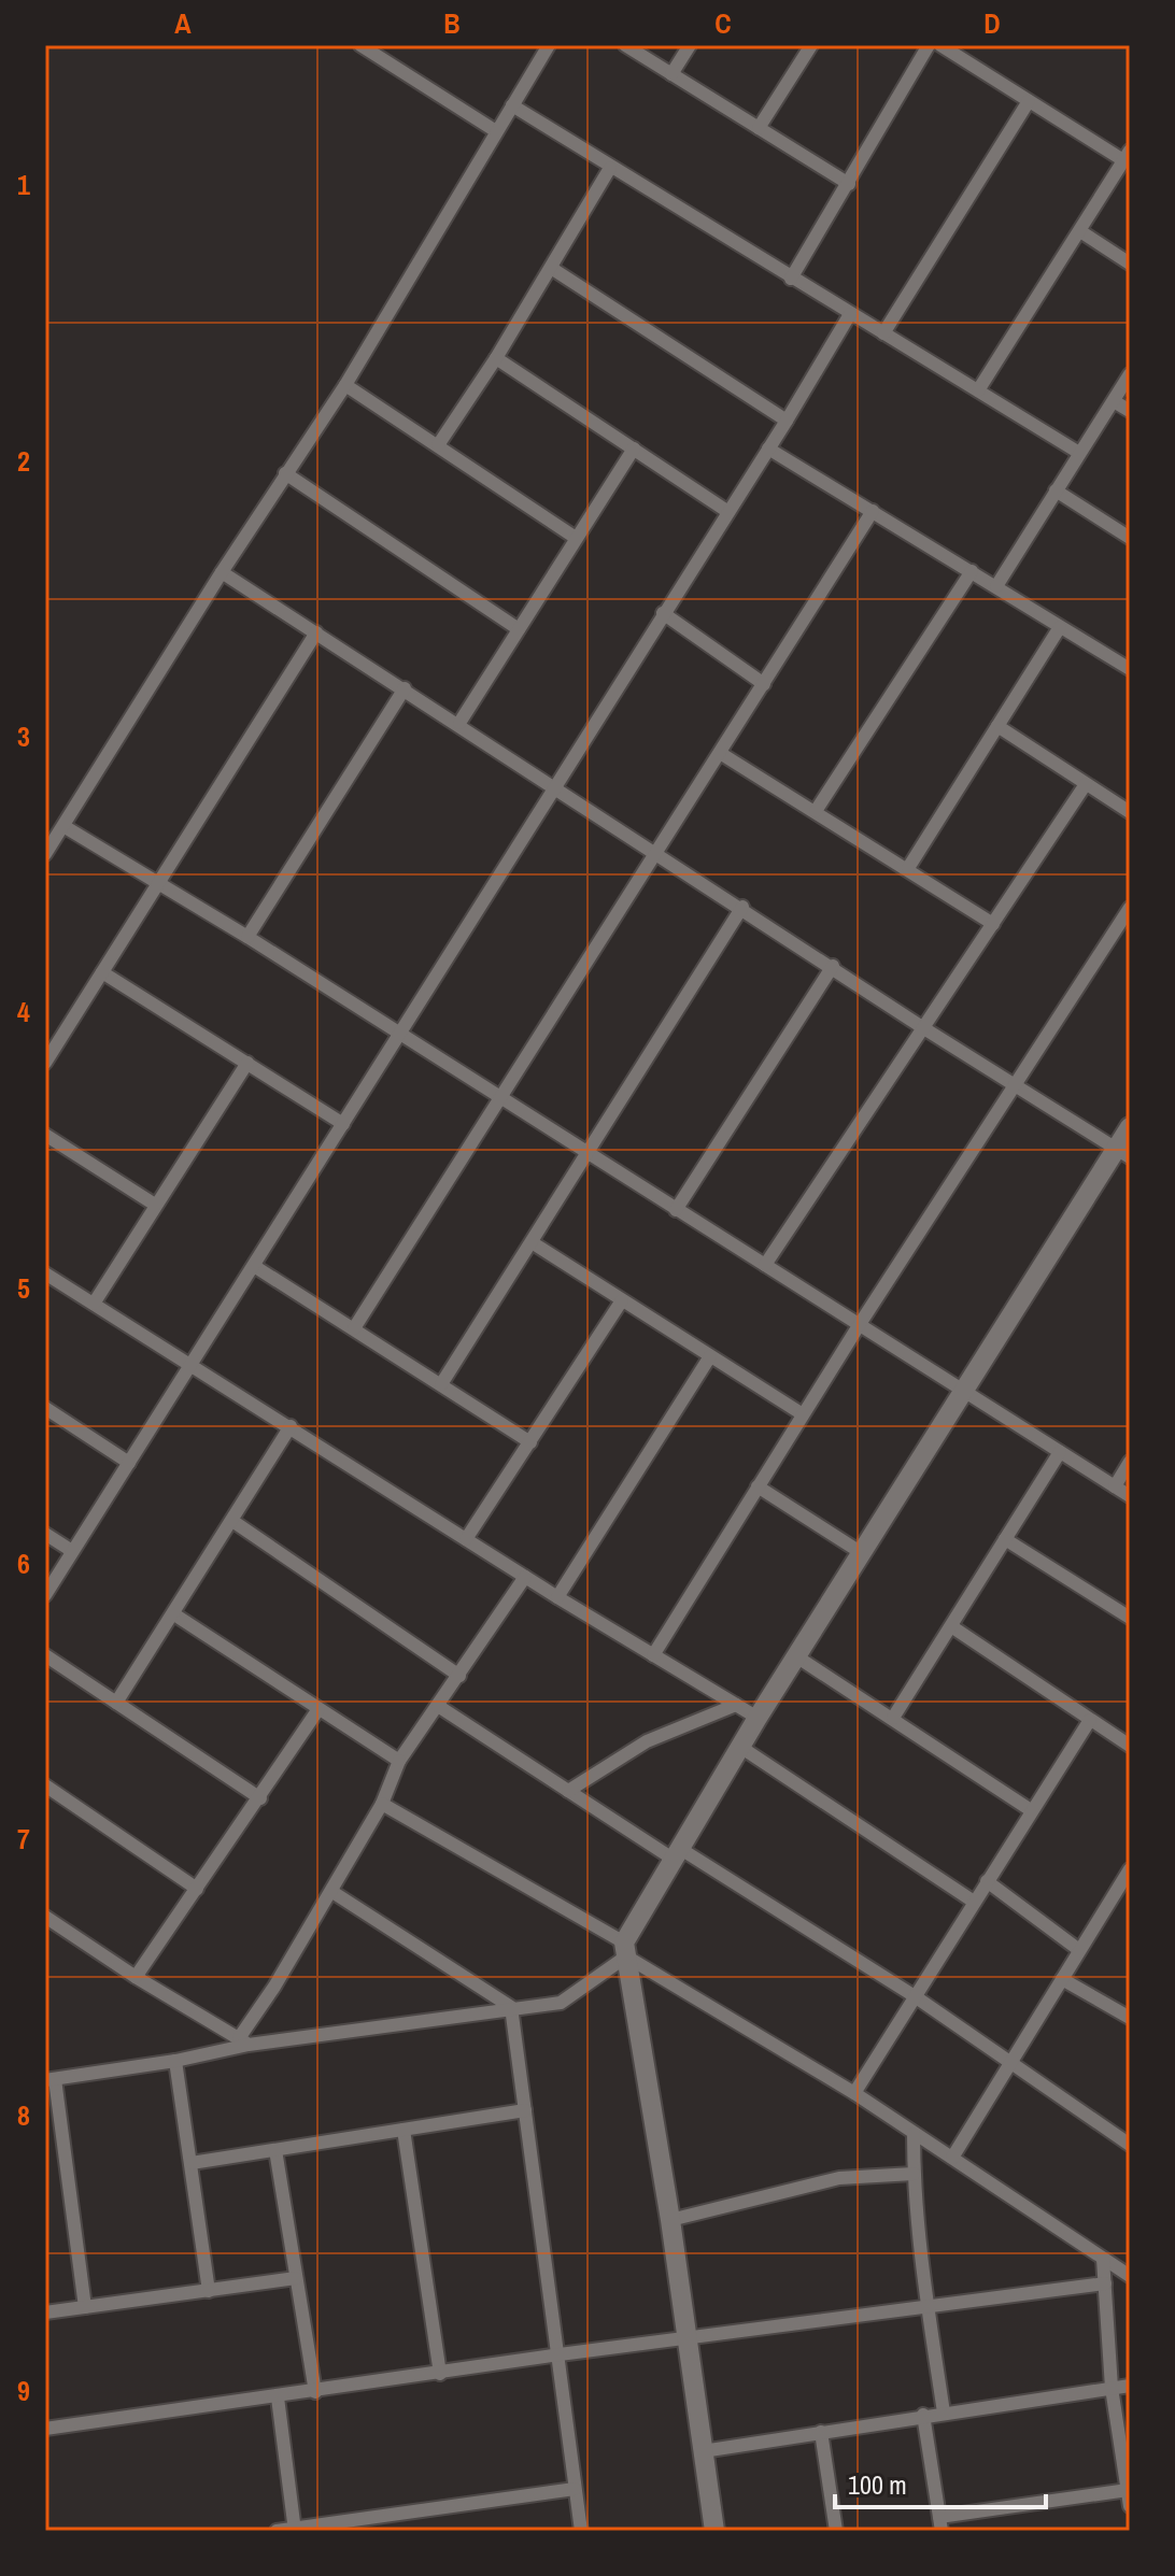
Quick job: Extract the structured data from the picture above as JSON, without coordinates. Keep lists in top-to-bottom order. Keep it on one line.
{"scale_bar":"100 m","grid":{"columns":["A","B","C","D"],"rows":["1","2","3","4","5","6","7","8","9"]}}
